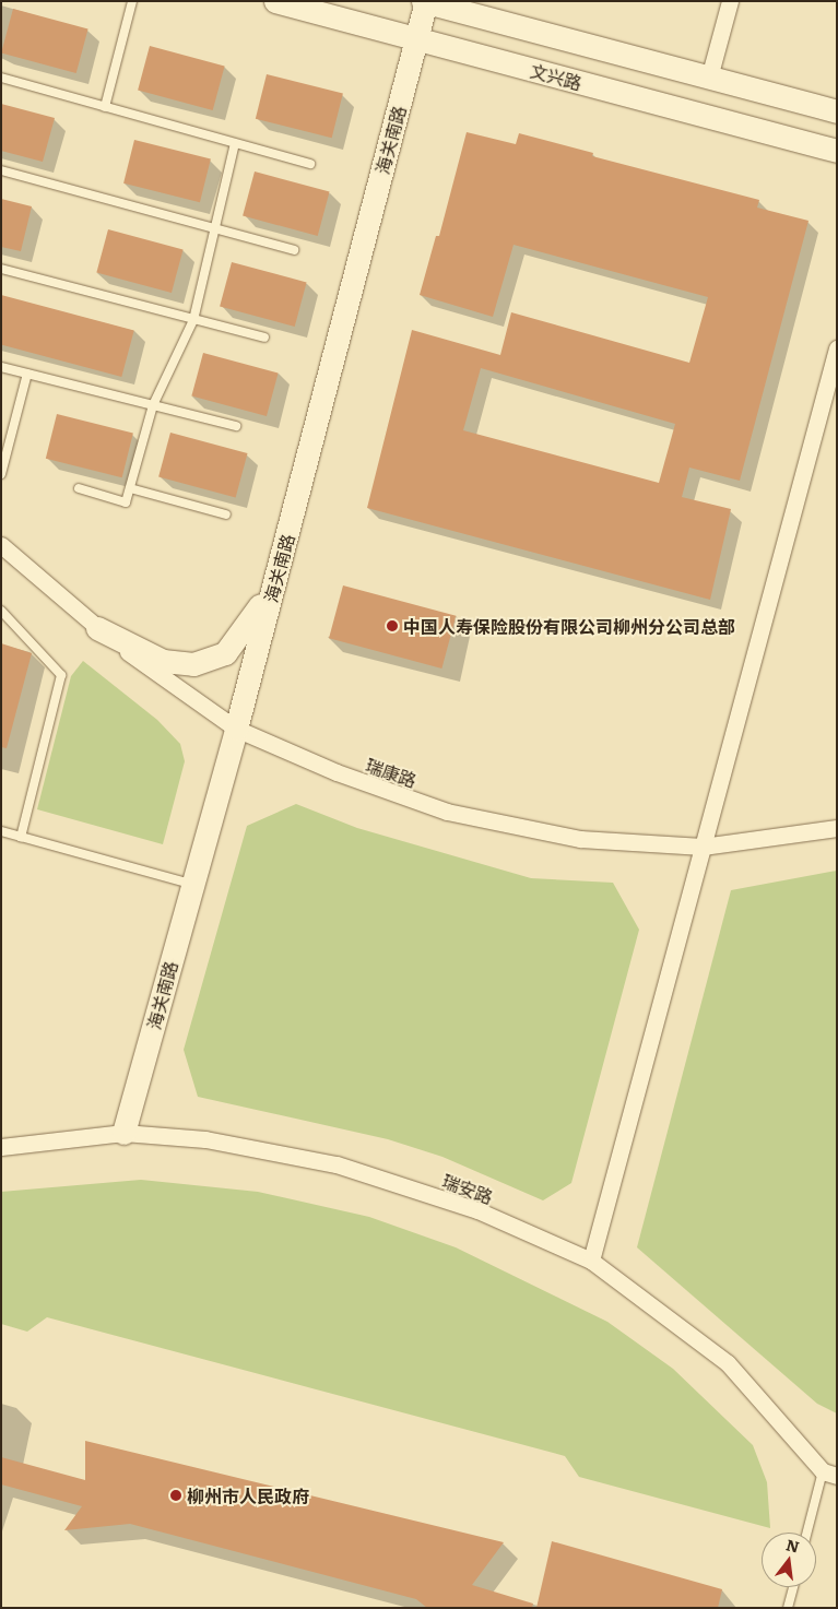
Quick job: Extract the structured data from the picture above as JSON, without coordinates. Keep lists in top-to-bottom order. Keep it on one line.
{"streets":{"street":["文兴路","海关南路","瑞康路","瑞安路"]},"crossings":[["文兴路","海关南路"],["海关南路","瑞康路"],["海关南路","瑞安路"]],"places":["中国人寿保险股份有限公司柳州分公司总部","柳州市人民政府"],"north":"top"}
